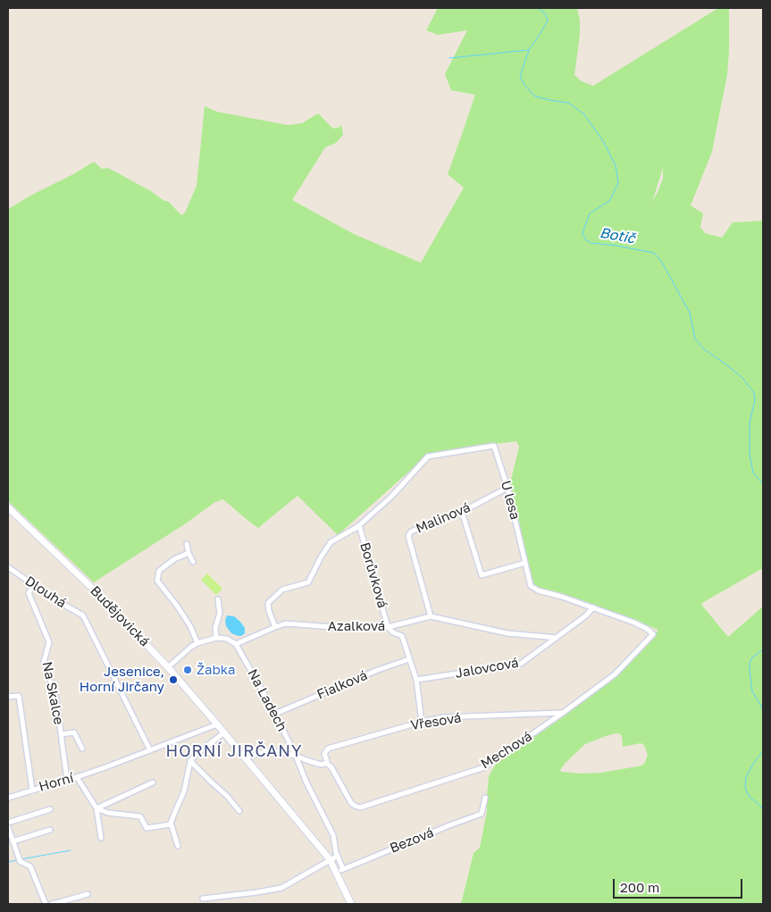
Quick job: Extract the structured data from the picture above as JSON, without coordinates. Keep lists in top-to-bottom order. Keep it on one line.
{"streets":{"main road":["Budějovická"],"street":["U lesa","Malinová","Borůvková","Dlouhá","Azalková","Jalovcová","Fialková","Na Skalce","Na Ladech","Vřesová","Mechová","Horní","Bezová"]},"crossings":[["U lesa","Malinová"],["U lesa","Borůvková"],["U lesa","Jalovcová"],["U lesa","Mechová"],["Malinová","Azalková"],["Borůvková","Azalková"],["Borůvková","Jalovcová"],["Borůvková","Fialková"],["Borůvková","Vřesová"],["Dlouhá","Na Skalce"],["Dlouhá","Horní"],["Budějovická","Na Ladech"],["Budějovická","Horní"],["Budějovická","Bezová"],["Azalková","Jalovcová"],["Azalková","Na Ladech"],["Fialková","Na Ladech"],["Na Skalce","Horní"],["Na Ladech","Bezová"],["Vřesová","Mechová"]],"districts":["HORNÍ JIRČANY"],"water":["Botič"],"places":["Žabka","Jesenice, Horní Jirčany"],"scale_bar":"200 m"}
